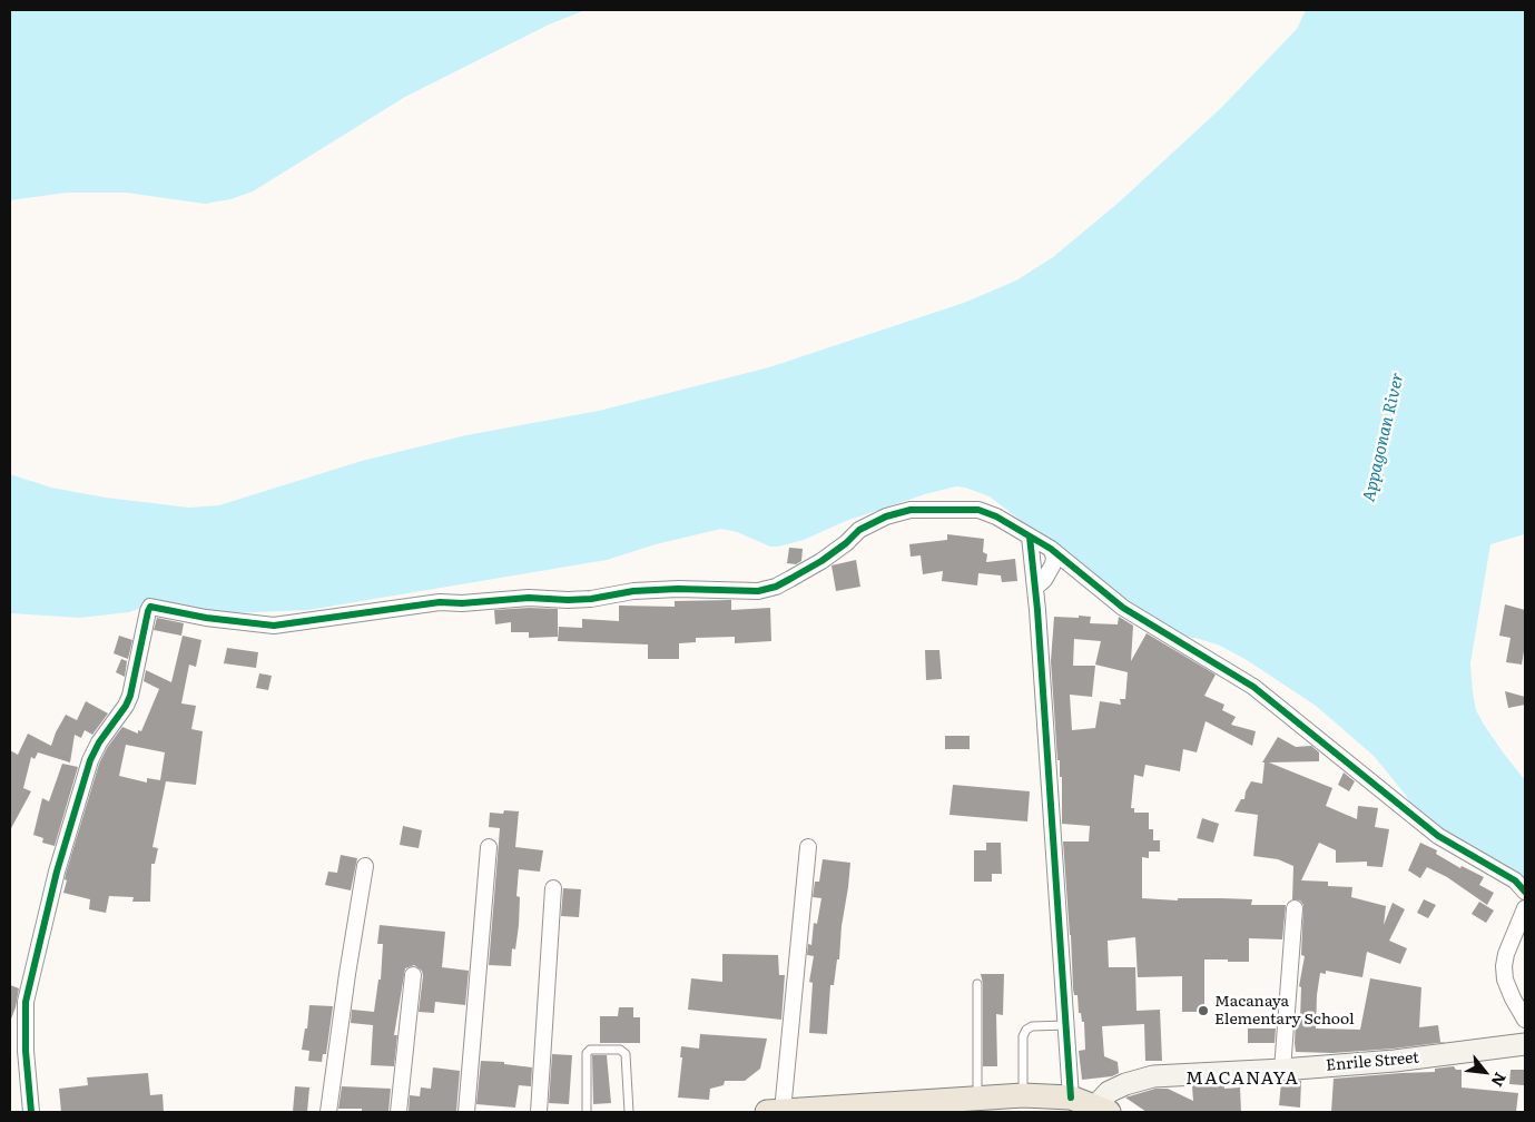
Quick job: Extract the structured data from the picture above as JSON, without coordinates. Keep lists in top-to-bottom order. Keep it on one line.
{"streets":{"street":["Enrile Street"]},"districts":["MACANAYA"],"water":["Appagonan River"],"places":["Macanaya Elementary School"],"north":"bottom right"}
